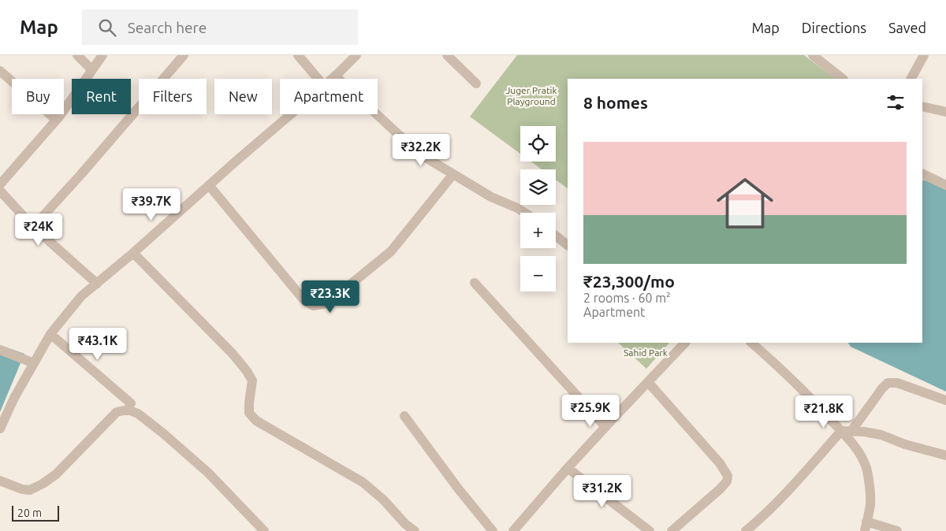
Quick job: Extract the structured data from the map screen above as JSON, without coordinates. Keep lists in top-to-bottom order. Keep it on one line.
{"parks":["Juger Pratik Playground","Sahid Park"],"scale_bar":"20 m","page":{"header":"Map","search":"Search here","nav":["Map","Directions","Saved"],"chip":["Buy","Rent","Filters","New","Apartment"],"heading":"8 homes","map_buttons":["+","−"],"list":[{"name":"₹23,300/mo","note":"2 rooms · 60 m² · Apartment"}],"price":["₹32.2K","₹39.7K","₹24K","₹23.3K","₹43.1K","₹25.9K","₹21.8K","₹31.2K"],"scale":"20 m"}}
